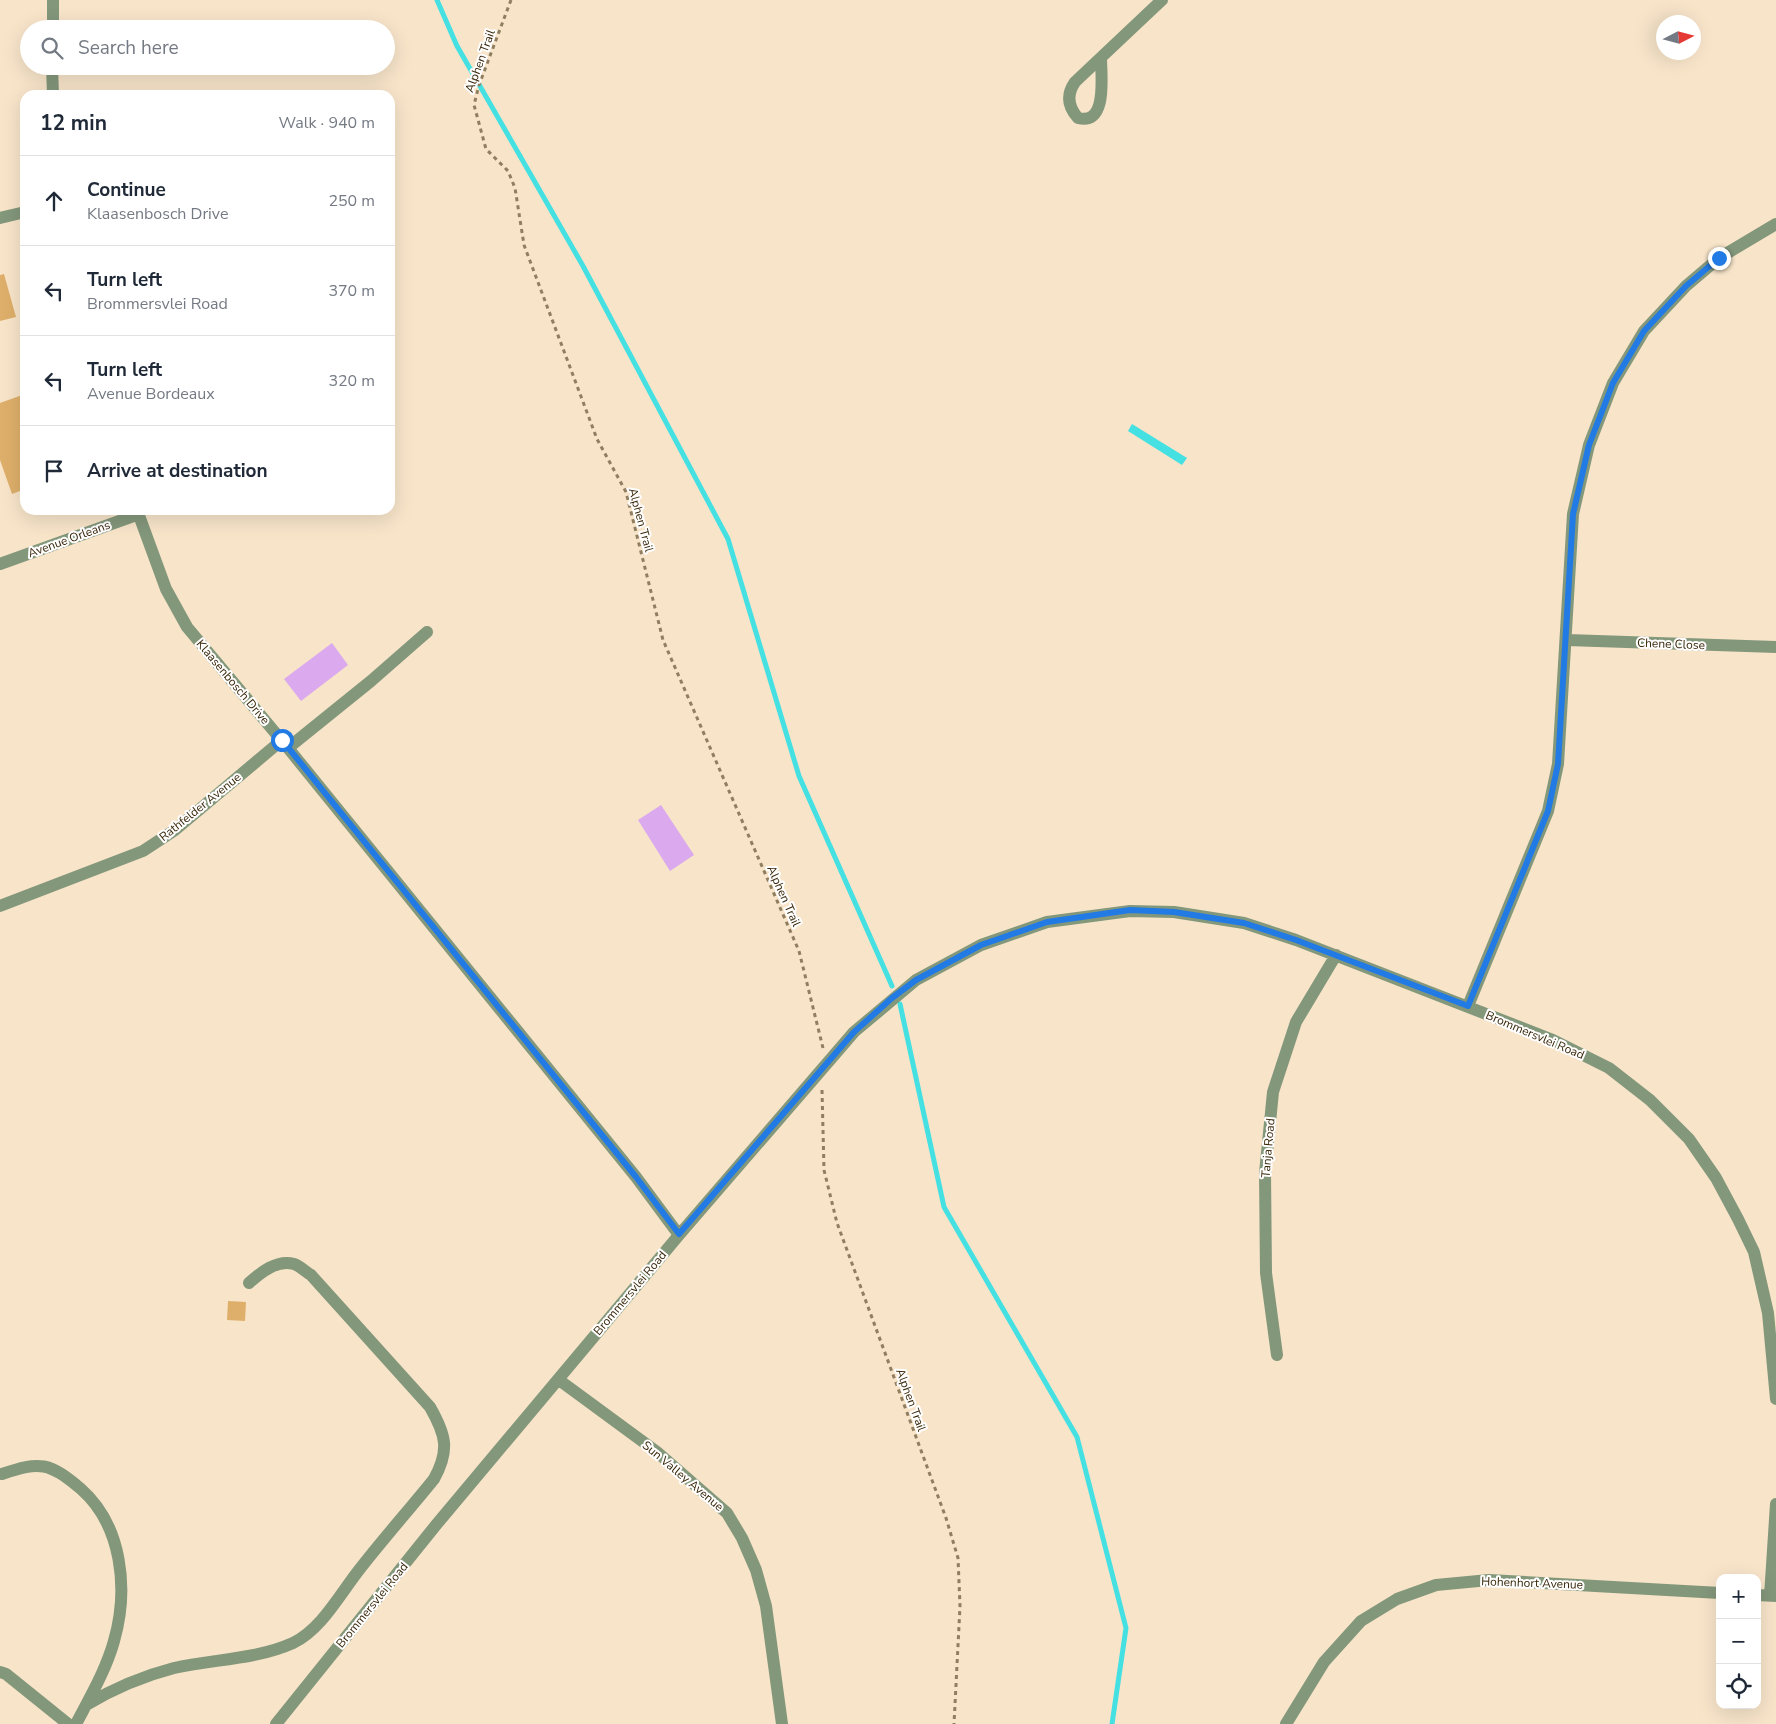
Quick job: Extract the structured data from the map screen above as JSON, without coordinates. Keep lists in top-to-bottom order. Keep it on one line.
{"streets":{"street":["Avenue Orleans","Chene Close","Klaasenbosch Drive","Rathfelder Avenue","Brommersvlei Road","Tanja Road","Sun Valley Avenue","Hohenhort Avenue"],"path":["Alphen Trail"]},"crossings":[["Klaasenbosch Drive","Rathfelder Avenue"],["Klaasenbosch Drive","Brommersvlei Road"],["Brommersvlei Road","Tanja Road"],["Brommersvlei Road","Sun Valley Avenue"]],"north":"right","page":{"search":"Search here","heading":["12 min","Walk · 940 m"],"list":[["Continue","Klaasenbosch Drive","250 m"],["Turn left","Brommersvlei Road","370 m"],["Turn left","Avenue Bordeaux","320 m"],"Arrive at destination"],"map_buttons":["+","−"]}}
